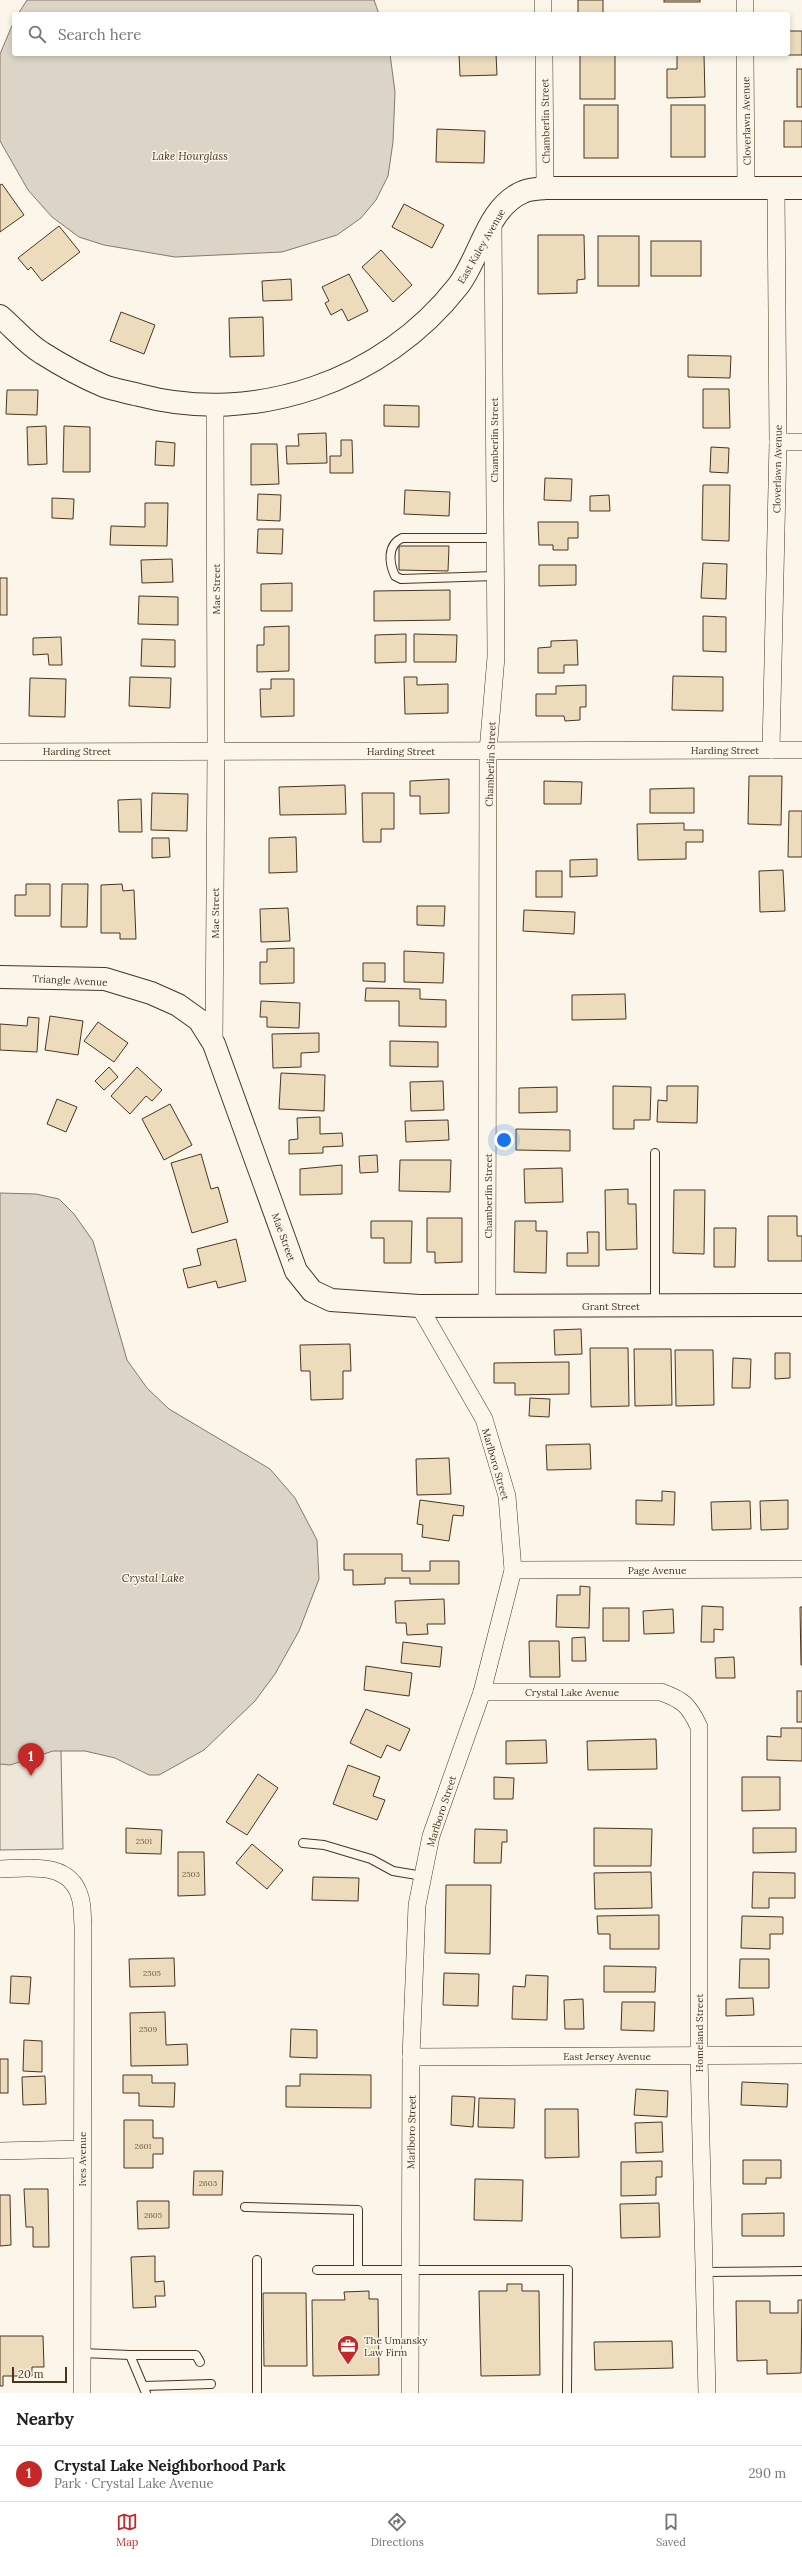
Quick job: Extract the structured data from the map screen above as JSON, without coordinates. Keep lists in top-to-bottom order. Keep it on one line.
{"streets":{"street":["Chamberlin Street","Cloverlawn Avenue","East Kaley Avenue","Mae Street","Harding Street","Triangle Avenue","Grant Street","Marlboro Street","Page Avenue","Crystal Lake Avenue","Homeland Street","East Jersey Avenue","Ives Avenue"]},"crossings":[["Chamberlin Street","East Kaley Avenue"],["Chamberlin Street","Harding Street"],["Chamberlin Street","Grant Street"],["Cloverlawn Avenue","East Kaley Avenue"],["Cloverlawn Avenue","Harding Street"],["East Kaley Avenue","Mae Street"],["Mae Street","Harding Street"],["Mae Street","Triangle Avenue"],["Mae Street","Grant Street"],["Mae Street","Marlboro Street"],["Grant Street","Marlboro Street"],["Marlboro Street","Page Avenue"],["Marlboro Street","Crystal Lake Avenue"],["Marlboro Street","East Jersey Avenue"],["Crystal Lake Avenue","Homeland Street"],["Homeland Street","East Jersey Avenue"]],"water":["Lake Hourglass","Crystal Lake"],"places":{"office":["The Umansky Law Firm"]},"house_numbers":["2501","2503","2505","2509","2601","2603","2605"],"scale_bar":"20 m","page":{"search":"Search here","pins":"1","scale":"20 m","heading":"Nearby","list":[{"mark":"1","name":"Crystal Lake Neighborhood Park","note":"Park · Crystal Lake Avenue","value":"290 m"}],"nav":["Map","Directions","Saved"]}}
